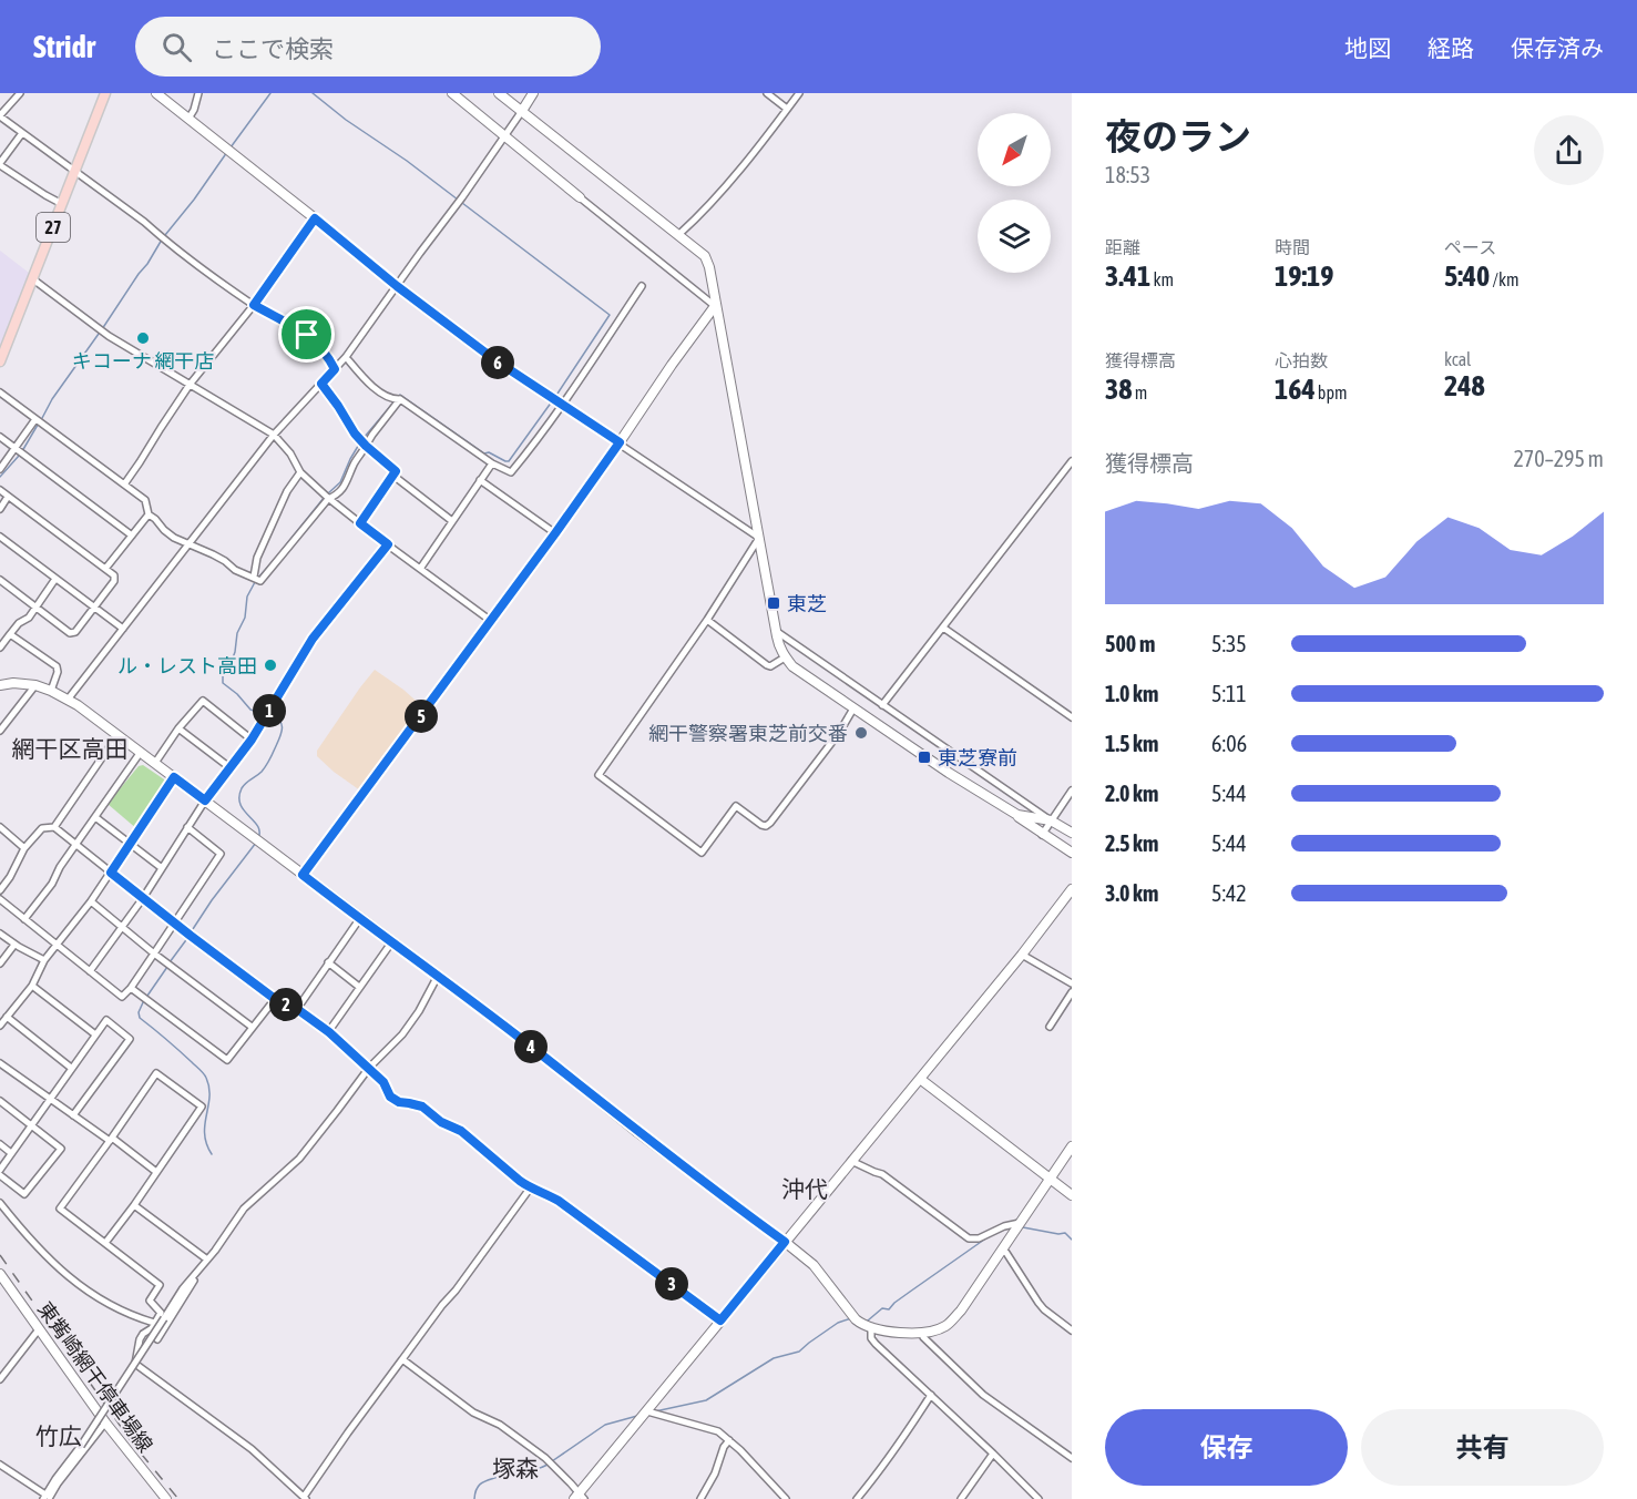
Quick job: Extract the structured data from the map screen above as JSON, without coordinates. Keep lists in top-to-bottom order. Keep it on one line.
{"streets":{"main road":["27"],"street":["東觜崎網干停車場線"]},"districts":["網干区高田","沖代","竹広","塚森"],"places":{"other":["キコーナ 網干店","ル・レスト高田","網干警察署東芝前交番"],"transit":["東芝","東芝寮前"]},"north":"bottom left","page":{"header":"Stridr","search":"ここで検索","nav":["地図","経路","保存済み"],"heading":["夜のラン","18:53"],"stats":[["距離","3.41 km"],["時間","19:19"],["ペース","5:40 /km"],["獲得標高","38 m"],["心拍数","164 bpm"],["kcal","248"]],"pins":["6","1","5","2","4","3"],"chart":["獲得標高","270–295 m"],"list":[{"name":"500 m","note":"5:35"},{"name":"1.0 km","note":"5:11"},{"name":"1.5 km","note":"6:06"},{"name":"2.0 km","note":"5:44"},{"name":"2.5 km","note":"5:44"},{"name":"3.0 km","note":"5:42"}],"buttons":["保存","共有"]}}
